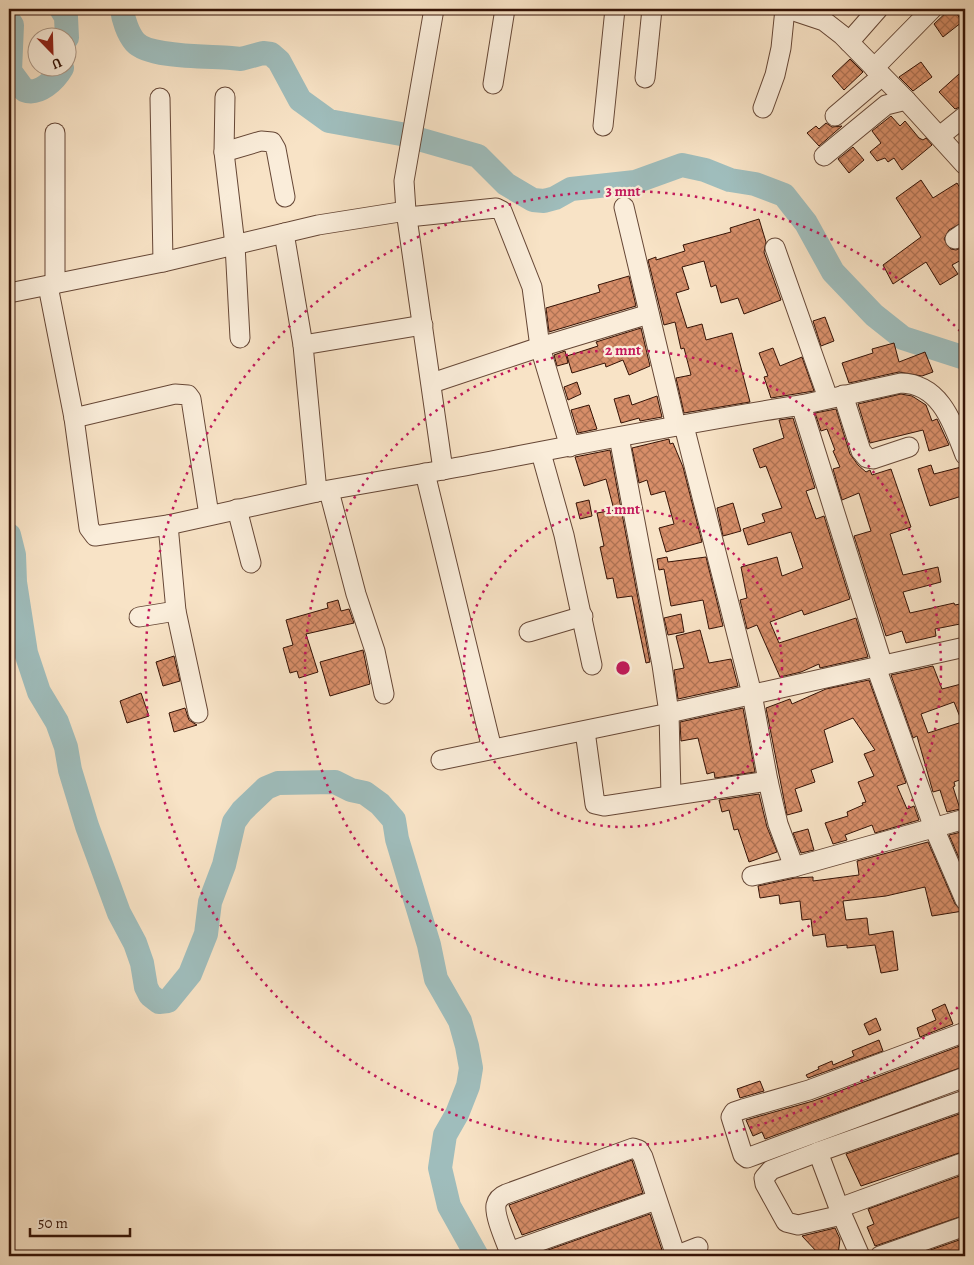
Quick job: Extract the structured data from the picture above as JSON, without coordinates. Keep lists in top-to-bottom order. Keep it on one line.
{"scale_bar":"50 m","north":"bottom right","rings":["3 mnt","2 mnt","1 mnt"]}
